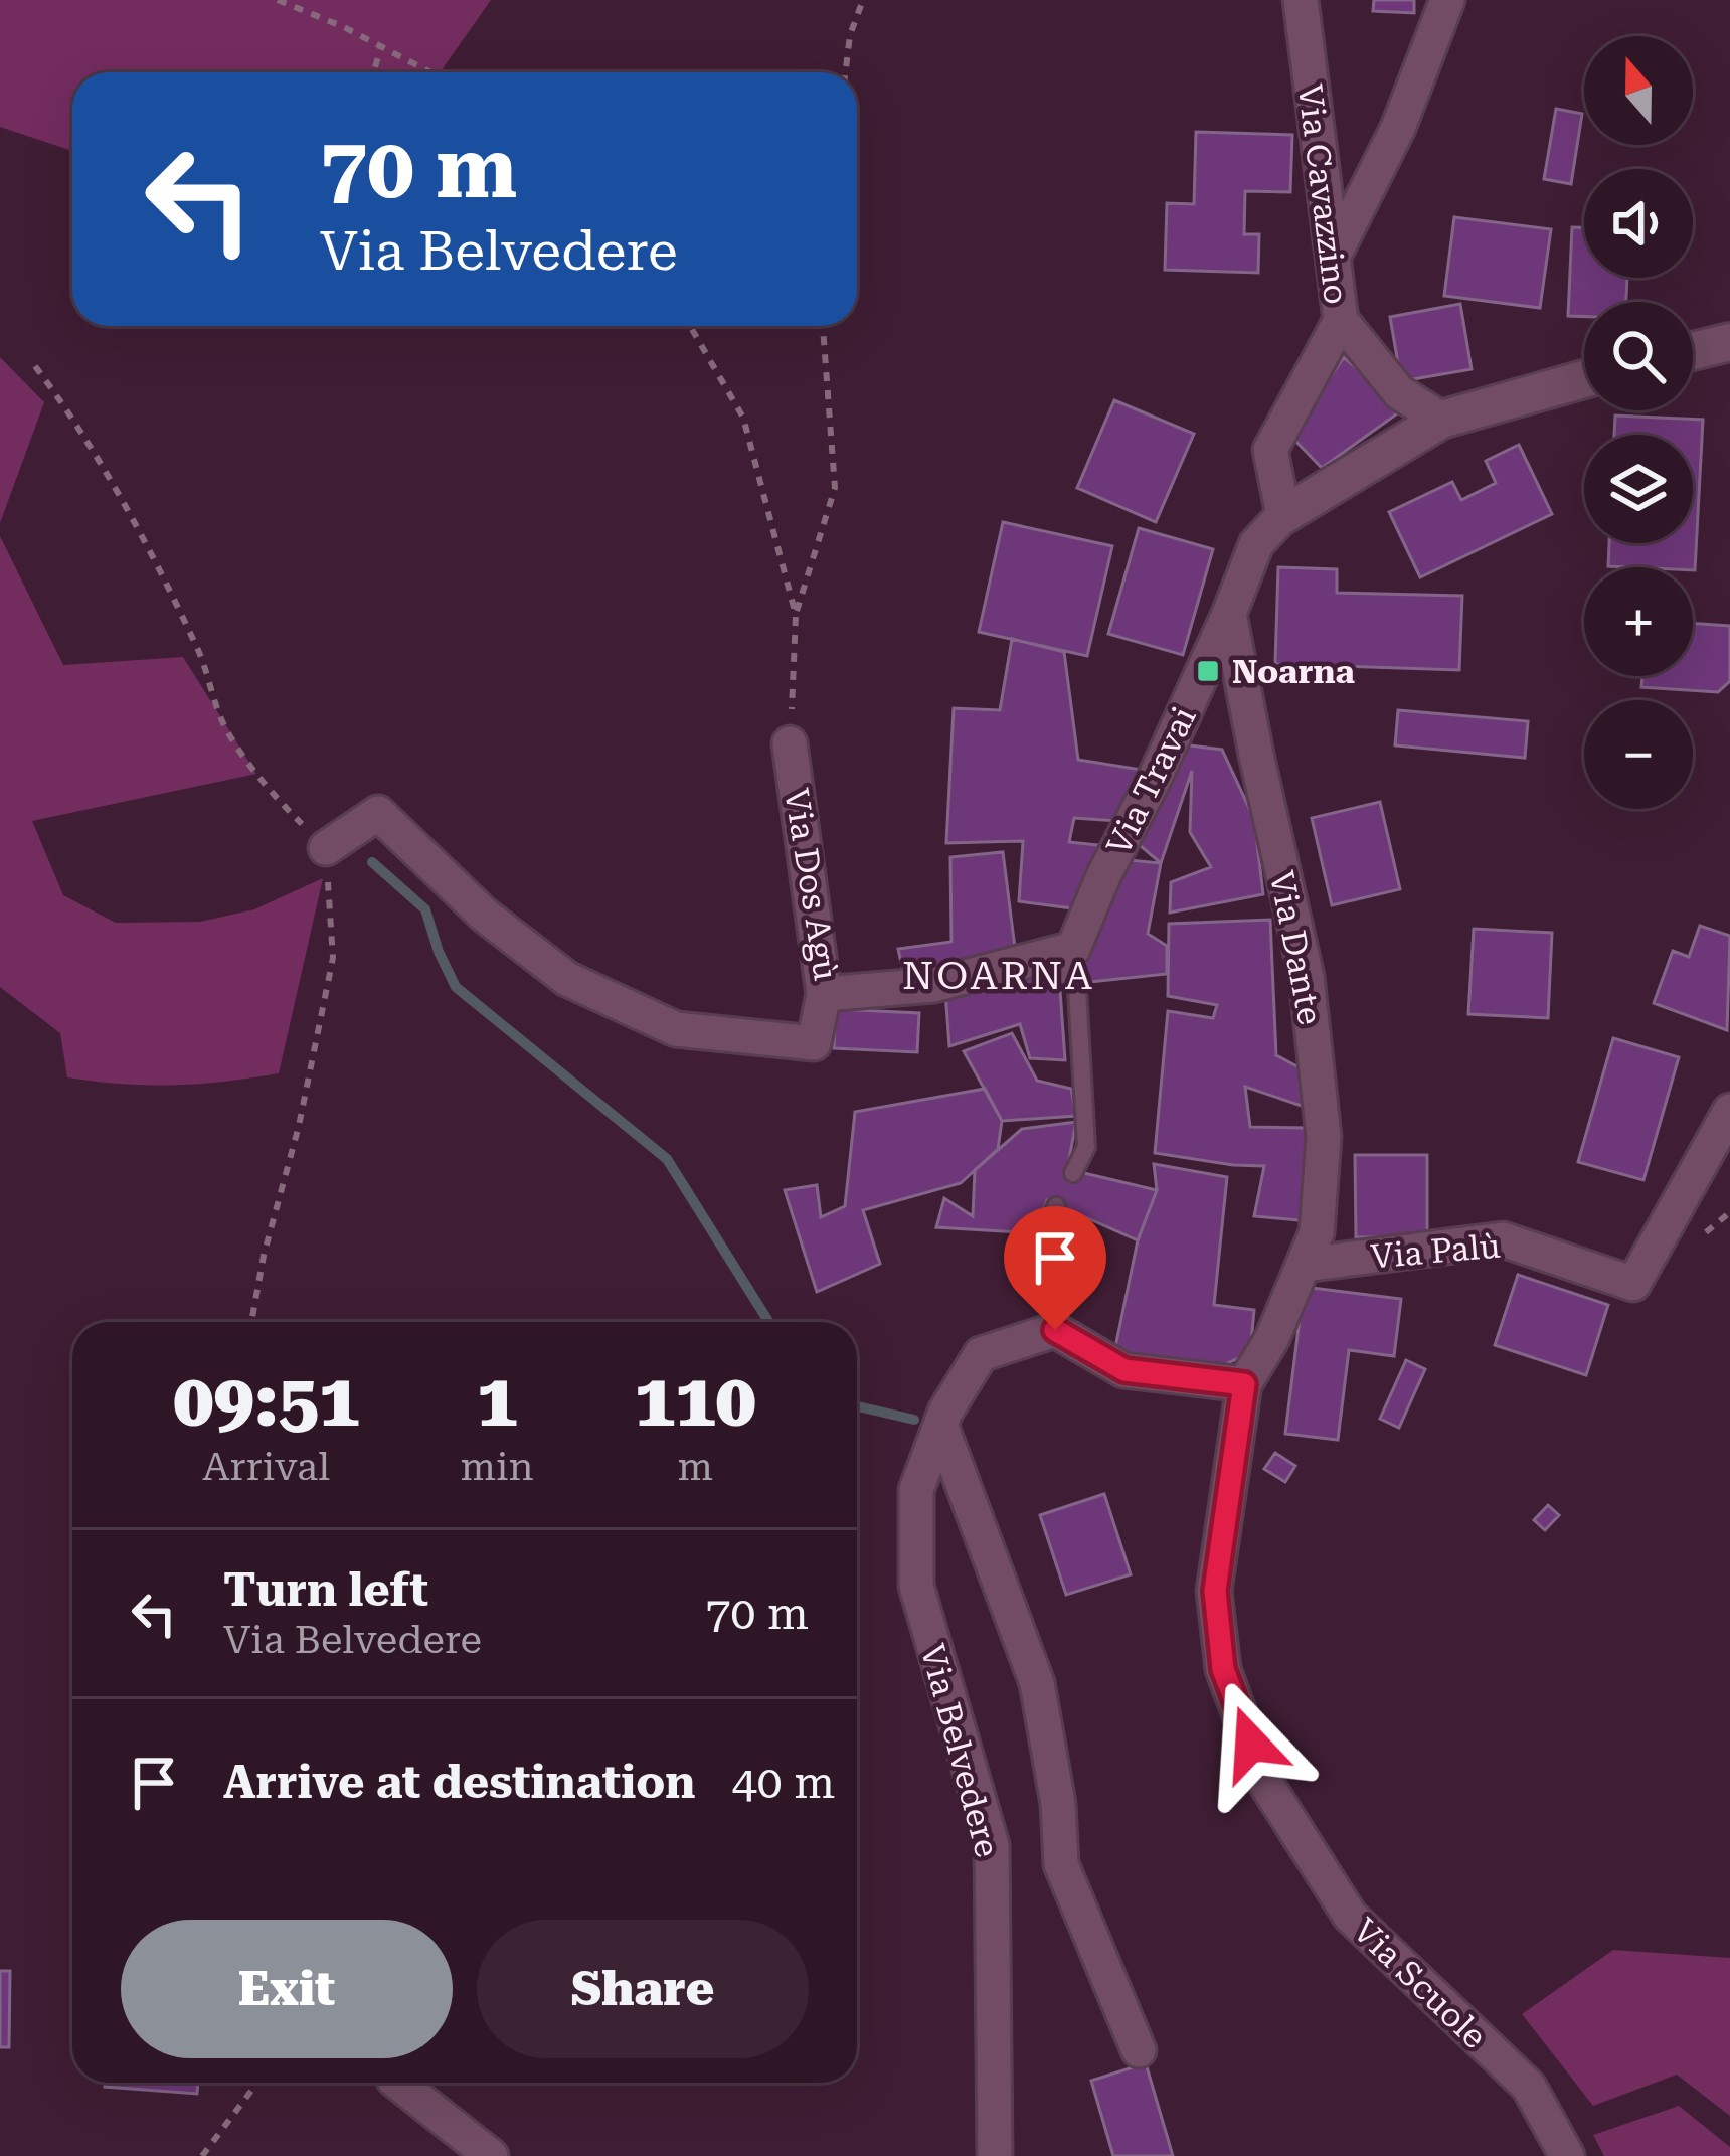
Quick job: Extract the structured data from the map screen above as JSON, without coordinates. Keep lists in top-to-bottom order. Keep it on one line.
{"streets":{"street":["Via Cavazzino","Via Travai","Via Dos Agù","Via Dante","Via Palù","Via Belvedere","Via Scuole"]},"crossings":[["Via Travai","Via Dos Agù"],["Via Travai","Via Dante"],["Via Dante","Via Palù"],["Via Dante","Via Scuole"]],"districts":["NOARNA"],"places":{"transit":["Noarna"]},"north":"top","page":{"map_buttons":["+","−"],"turn":["70 m","Via Belvedere"],"eta":["09:51","Arrival","1","min","110","m"],"list":[{"name":"Turn left","note":"Via Belvedere","value":"70 m"},{"name":"Arrive at destination","value":"40 m"}],"buttons":["Exit","Share"]}}
